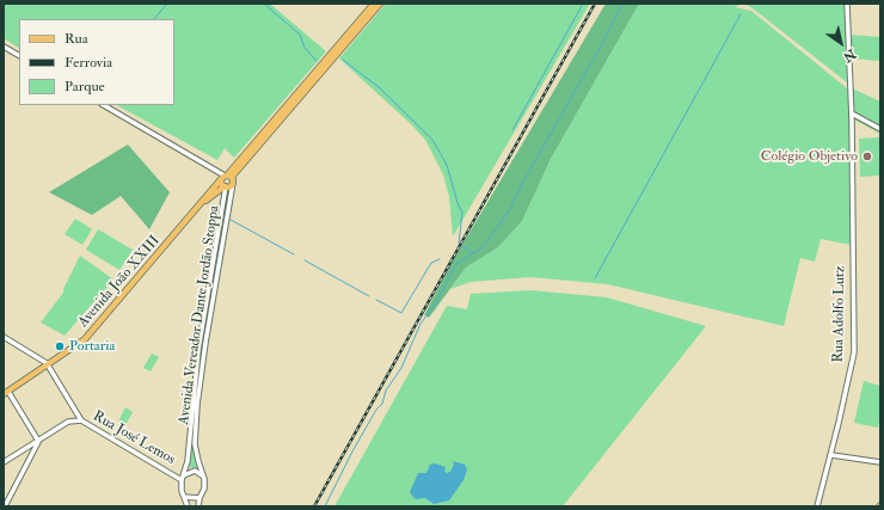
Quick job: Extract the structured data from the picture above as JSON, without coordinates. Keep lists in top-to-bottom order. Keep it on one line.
{"streets":{"main road":["Avenida João XXIII"],"street":["Rua Adolfo Lutz","Avenida Vereador Dante Jordão Stoppa","Rua José Lemos"]},"crossings":[["Avenida João XXIII","Avenida Vereador Dante Jordão Stoppa"],["Avenida João XXIII","Rua José Lemos"],["Avenida Vereador Dante Jordão Stoppa","Rua José Lemos"]],"places":["Colégio Objetivo","Portaria"],"legend":["Rua","Ferrovia","Parque"],"north":"bottom right"}
